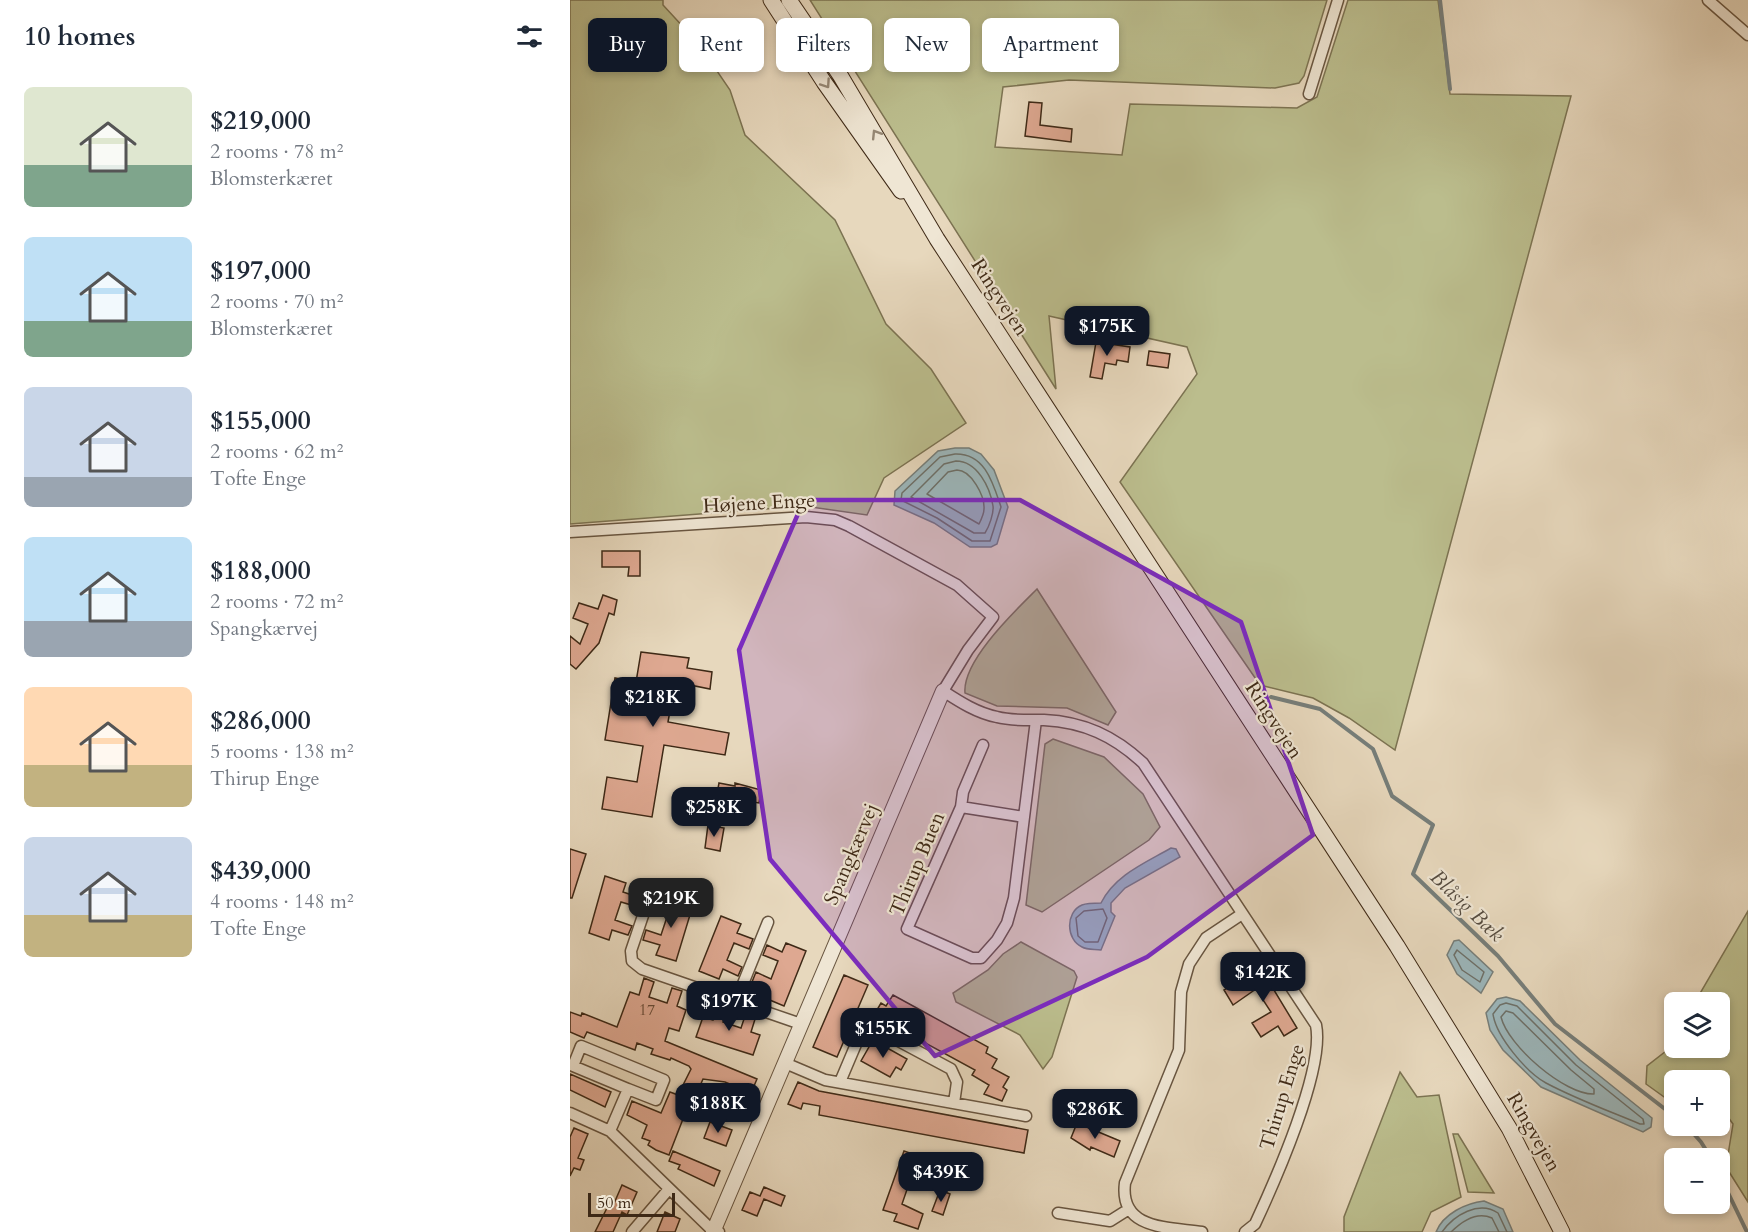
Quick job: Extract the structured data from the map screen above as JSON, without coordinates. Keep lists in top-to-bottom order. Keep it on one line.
{"streets":{"main road":["Ringvejen"],"street":["Højene Enge","Spangkærvej","Thirup Buen","Thirup Enge"]},"crossings":[["Højene Enge","Spangkærvej"],["Spangkærvej","Thirup Enge"]],"water":["Blåsig Bæk"],"house_numbers":["17"],"scale_bar":"50 m","page":{"heading":"10 homes","chip":["Buy","Rent","Filters","New","Apartment"],"list":[{"name":"$219,000","note":"2 rooms · 78 m² · Blomsterkæret"},{"name":"$197,000","note":"2 rooms · 70 m² · Blomsterkæret"},{"name":"$155,000","note":"2 rooms · 62 m² · Tofte Enge"},{"name":"$188,000","note":"2 rooms · 72 m² · Spangkærvej"},{"name":"$286,000","note":"5 rooms · 138 m² · Thirup Enge"},{"name":"$439,000","note":"4 rooms · 148 m² · Tofte Enge"}],"price":["$175K","$218K","$258K","$219K","$142K","$197K","$155K","$188K","$286K","$439K"],"map_buttons":["+","−"],"scale":"50 m"}}
